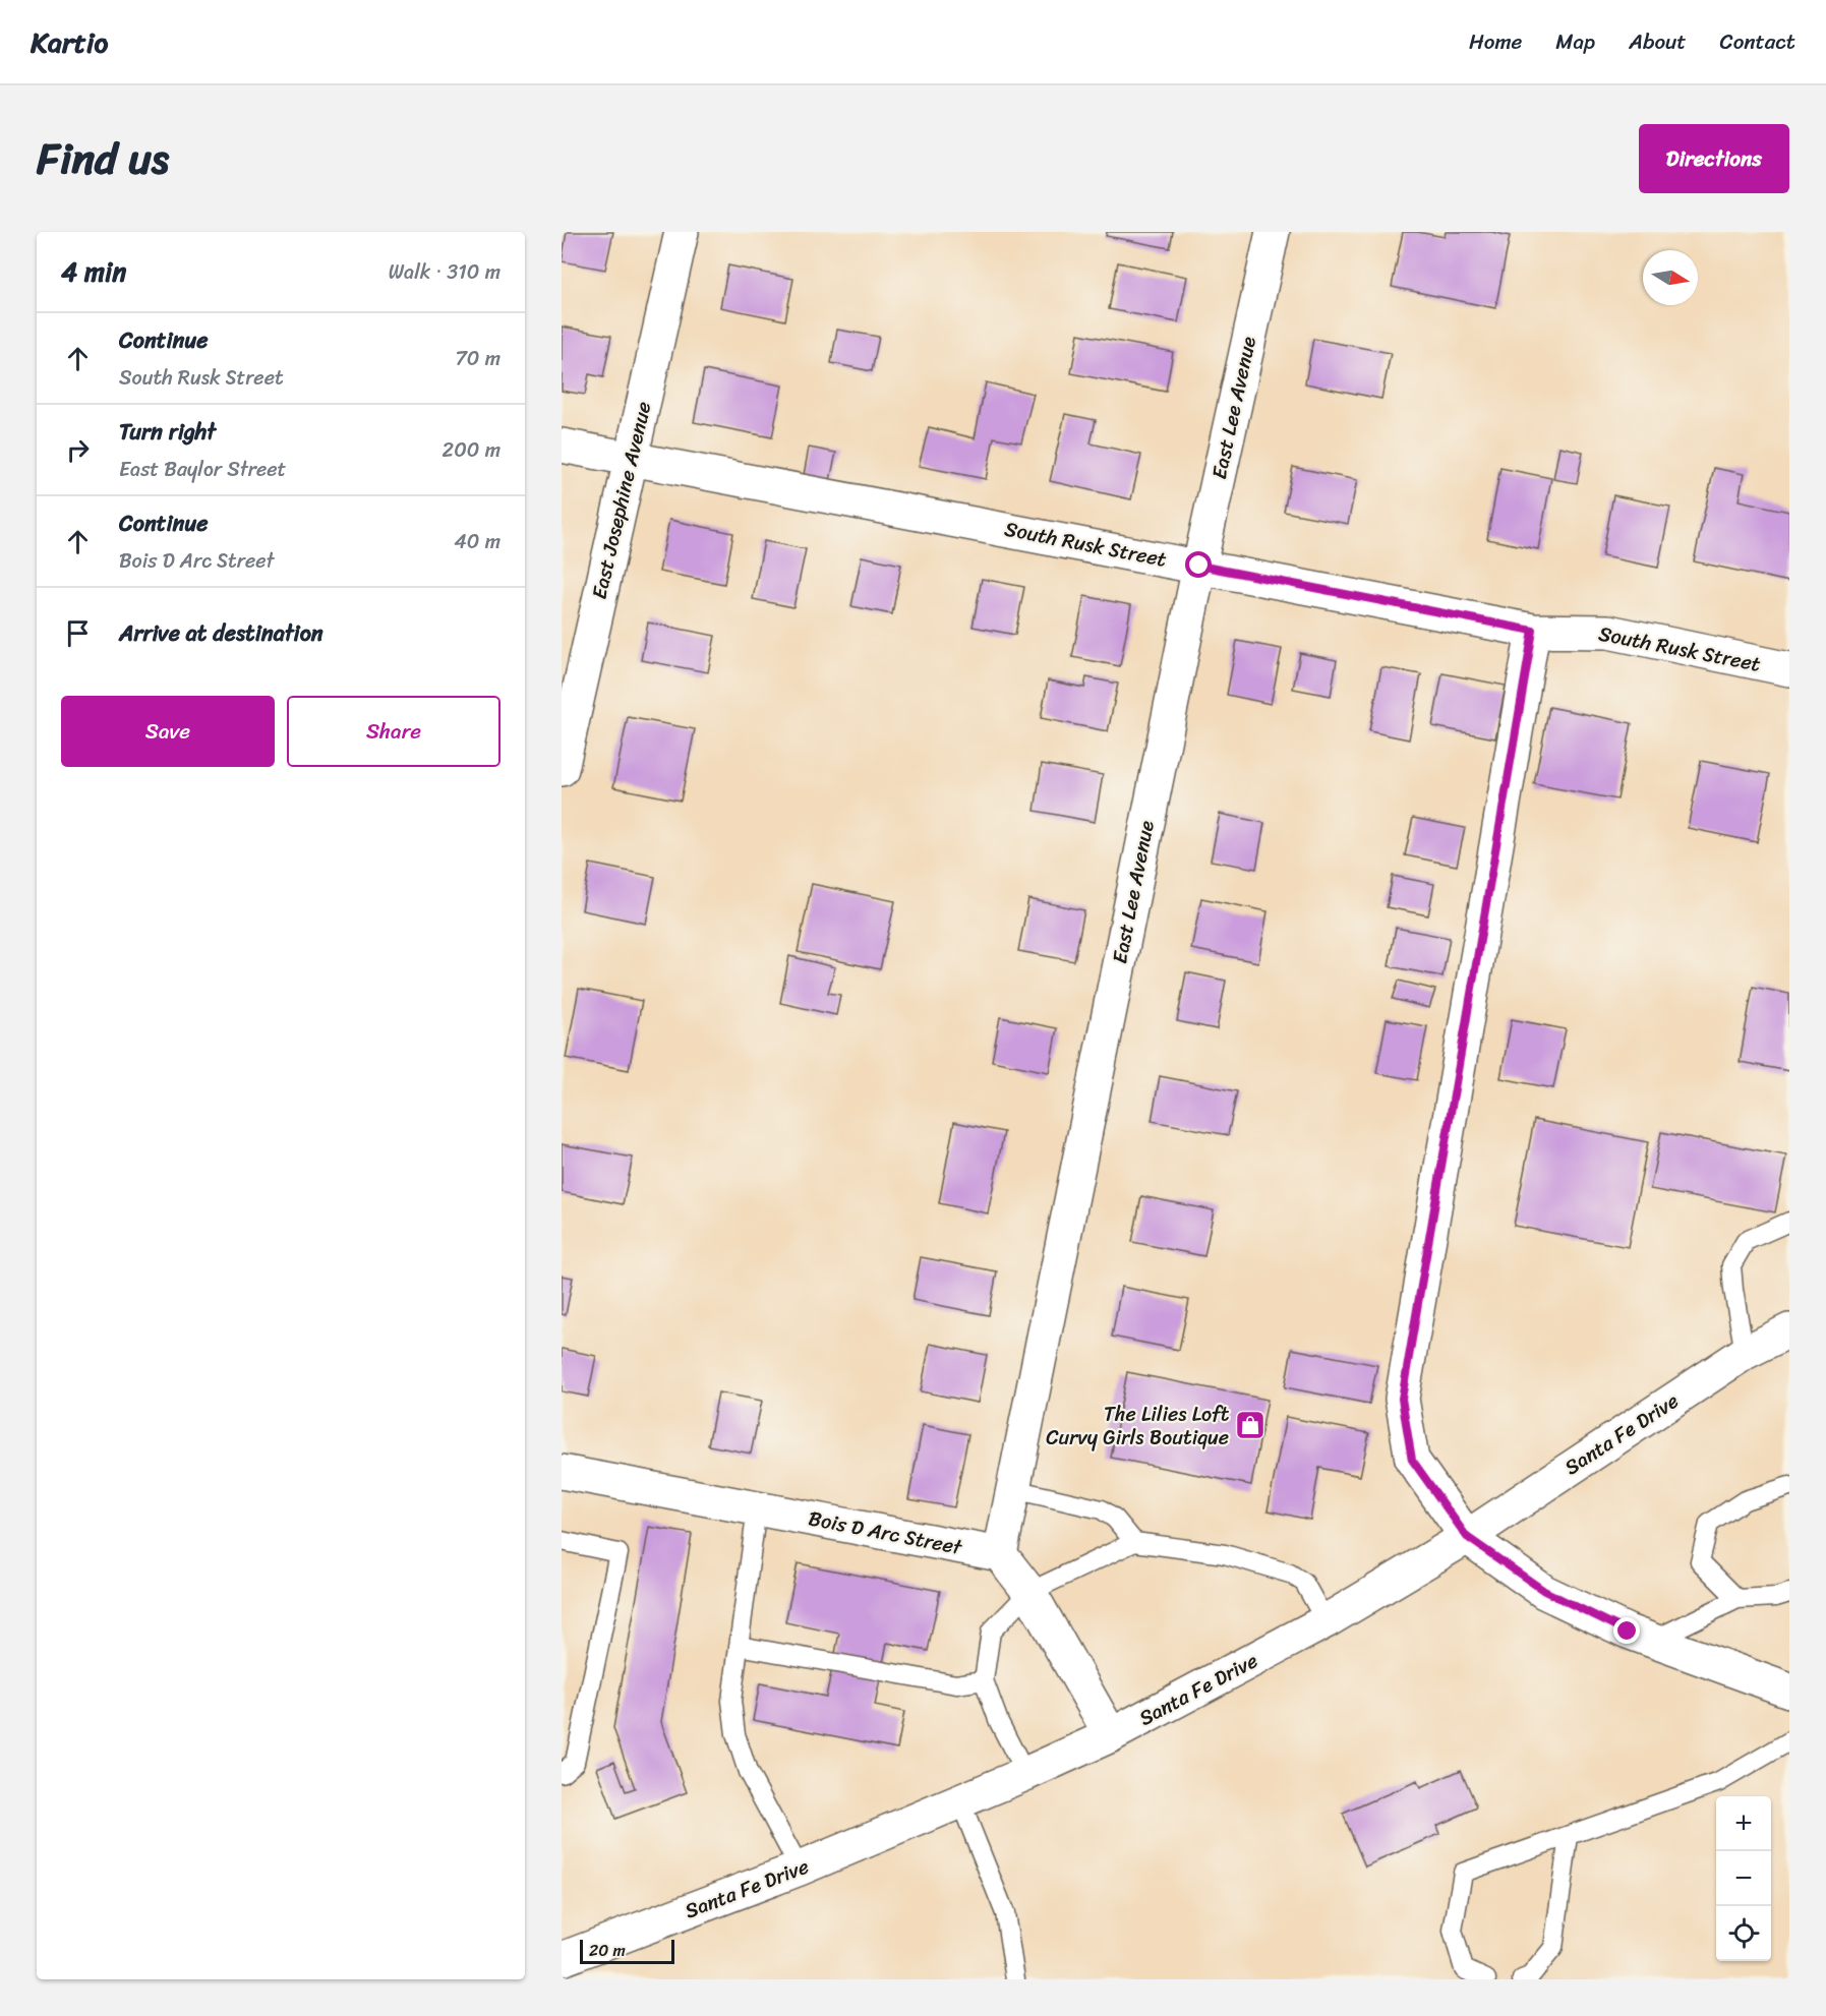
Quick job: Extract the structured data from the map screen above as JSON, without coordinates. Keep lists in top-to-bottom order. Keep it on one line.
{"streets":{"street":["East Lee Avenue","East Josephine Avenue","South Rusk Street","Santa Fe Drive","Bois D Arc Street"]},"crossings":[["East Lee Avenue","South Rusk Street"],["East Lee Avenue","Bois D Arc Street"],["East Josephine Avenue","South Rusk Street"]],"places":{"shop":["The Lilies Loft Curvy Girls Boutique"]},"scale_bar":"20 m","north":"right","page":{"header":"Kartio","nav":["Home","Map","About","Contact"],"title":"Find us","buttons":["Directions",["Save","Share"]],"heading":["4 min","Walk · 310 m"],"list":[["Continue","South Rusk Street","70 m"],["Turn right","East Baylor Street","200 m"],["Continue","Bois D Arc Street","40 m"],"Arrive at destination"],"map_buttons":["+","−"],"scale":"20 m"}}
